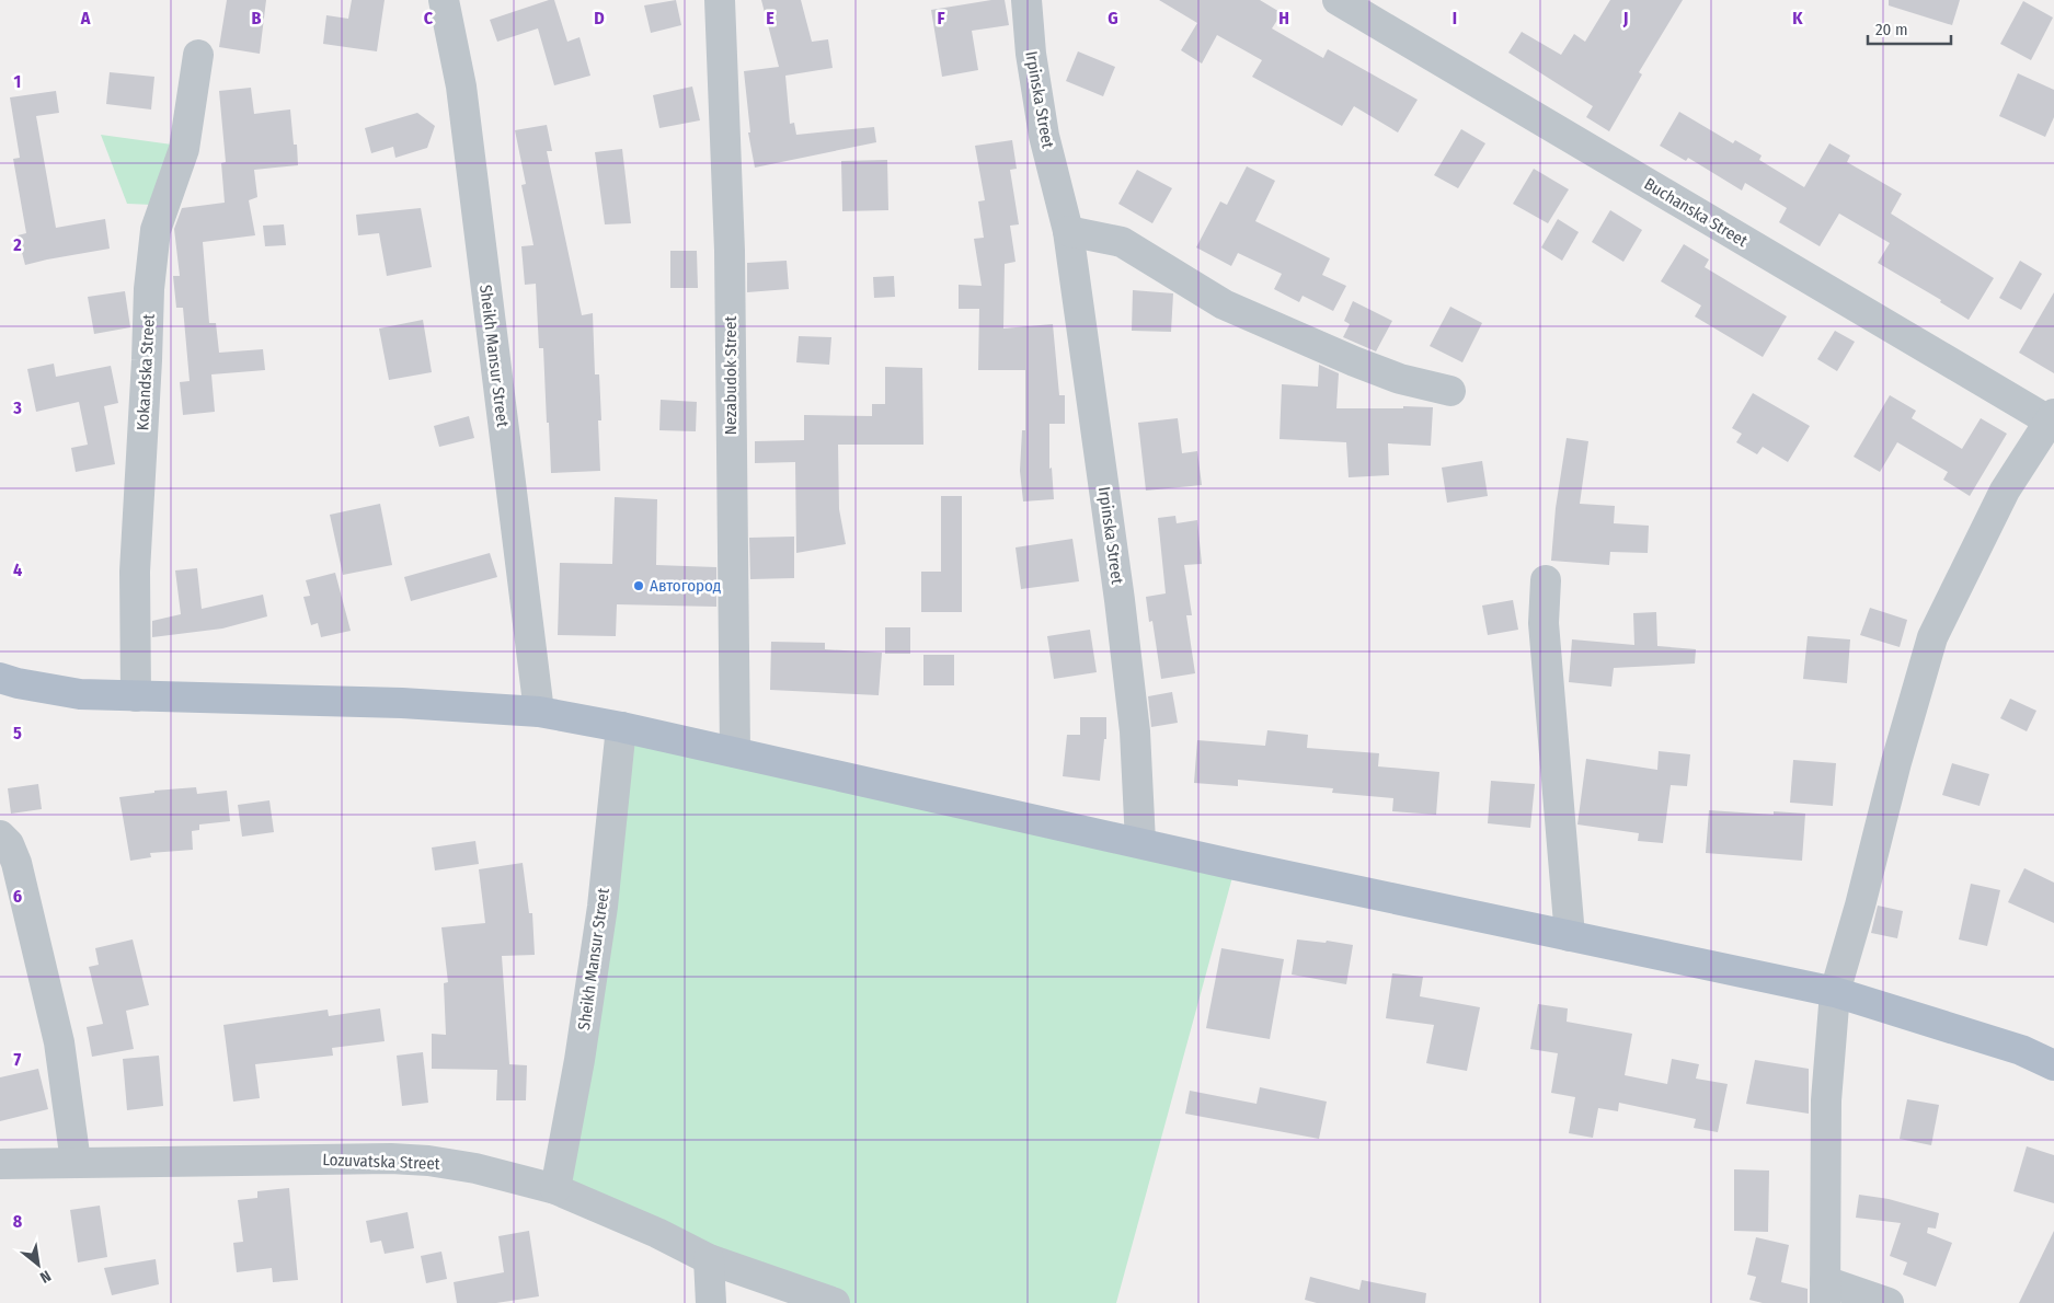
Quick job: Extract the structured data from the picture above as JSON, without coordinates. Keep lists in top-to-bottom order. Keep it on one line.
{"streets":{"street":["Irpinska Street","Buchanska Street","Sheikh Mansur Street","Kokandska Street","Nezabudok Street","Lozuvatska Street"]},"crossings":[["Sheikh Mansur Street","Lozuvatska Street"]],"places":["Автогород"],"scale_bar":"20 m","north":"bottom right","grid":{"columns":["A","B","C","D","E","F","G","H","I","J","K"],"rows":["1","2","3","4","5","6","7","8"]}}
